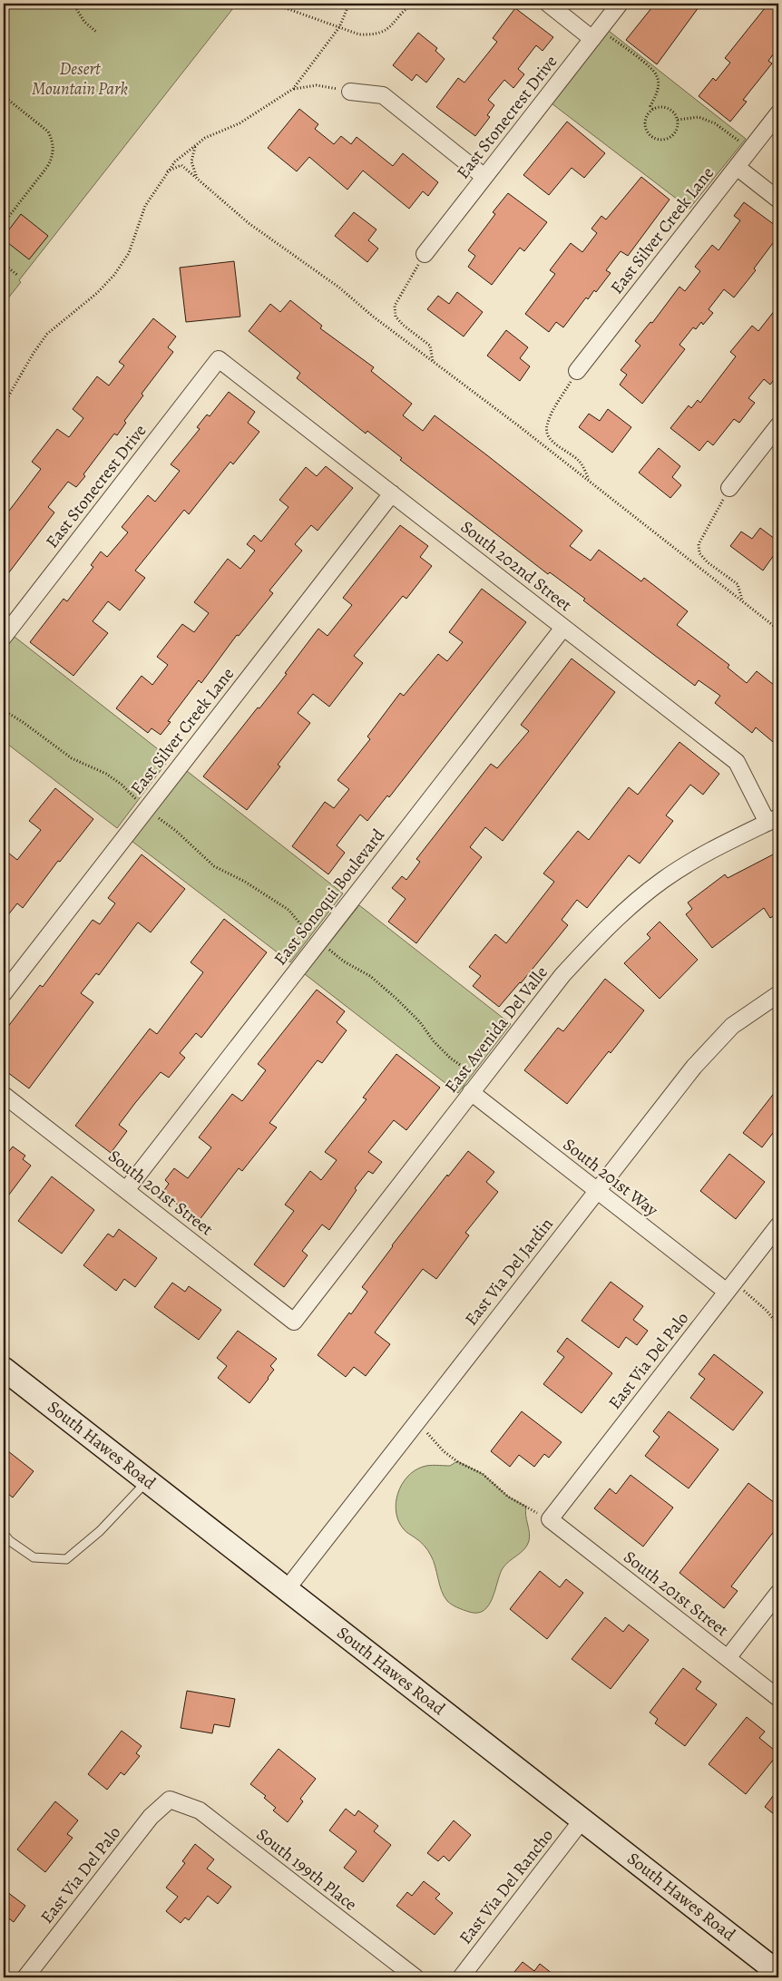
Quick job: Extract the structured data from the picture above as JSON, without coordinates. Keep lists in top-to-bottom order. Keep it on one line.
{"streets":{"main road":["South Hawes Road"],"street":["East Stonecrest Drive","East Silver Creek Lane","South 202nd Street","East Sonoqui Boulevard","East Avenida Del Valle","South 201st Way","South 201st Street","East Via Del Jardin","East Via Del Palo","South 199th Place","East Via Del Rancho"]},"crossings":[["East Stonecrest Drive","South 202nd Street"],["East Silver Creek Lane","South 202nd Street"],["South 202nd Street","East Sonoqui Boulevard"],["South 202nd Street","East Avenida Del Valle"],["East Sonoqui Boulevard","South 201st Street"],["East Avenida Del Valle","South 201st Way"],["East Avenida Del Valle","South 201st Street"],["South 201st Way","East Via Del Jardin"],["South 201st Way","East Via Del Palo"],["South 201st Street","East Via Del Palo"],["East Via Del Jardin","South Hawes Road"],["East Via Del Palo","South 199th Place"],["South Hawes Road","East Via Del Rancho"]],"parks":["Desert Mountain Park"]}
